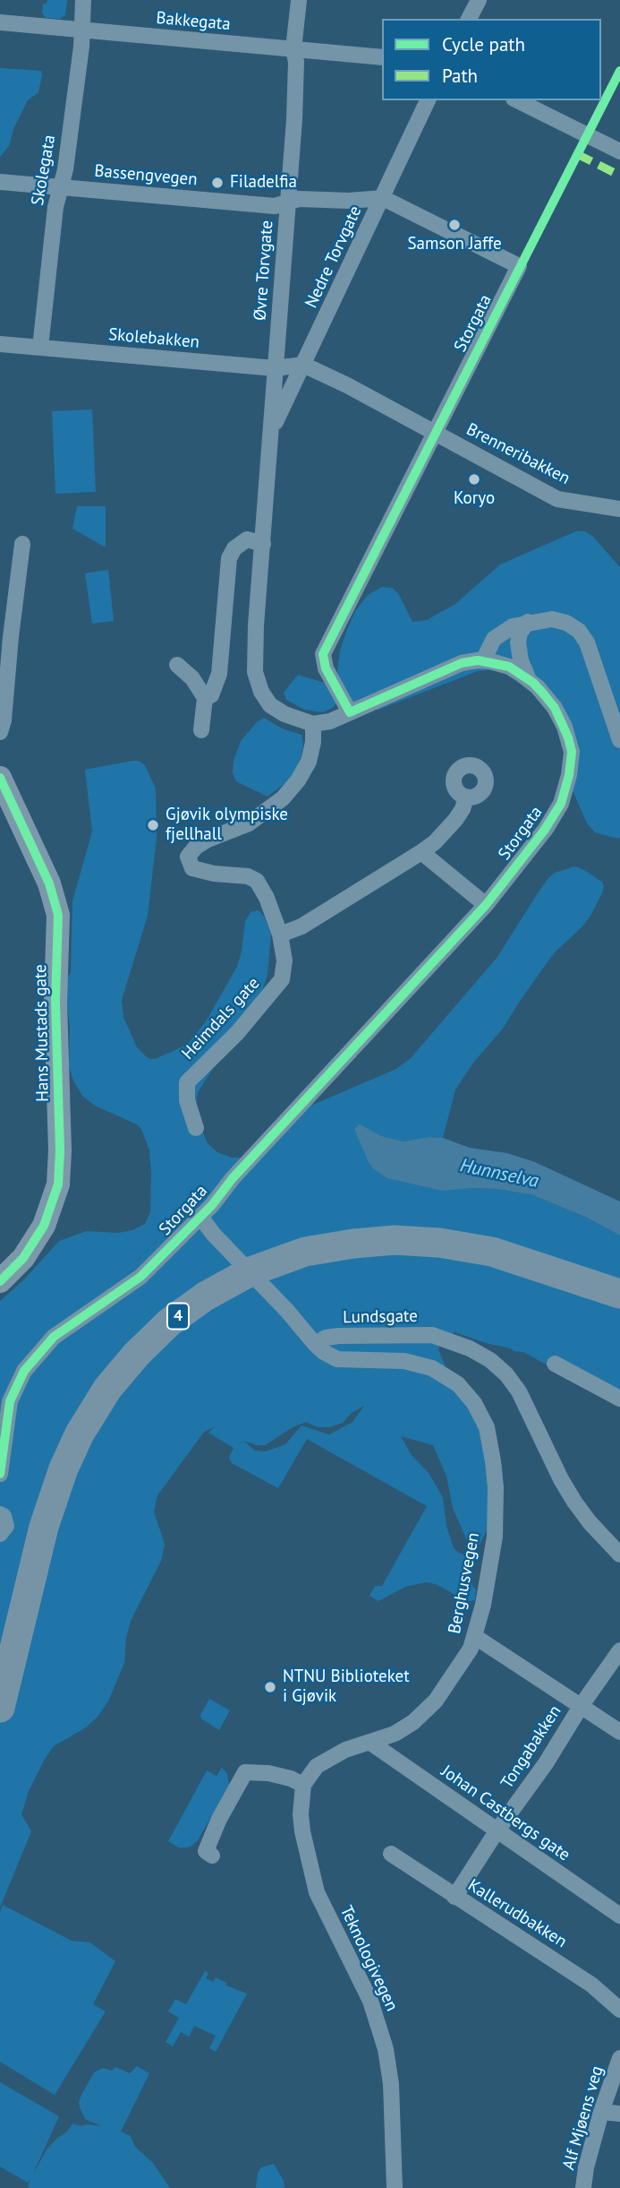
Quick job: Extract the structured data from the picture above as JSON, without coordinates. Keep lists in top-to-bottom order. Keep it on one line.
{"streets":{"highway":["4"],"main road":["Hans Mustads gate"],"street":["Bakkegata","Skolegata","Bassengvegen","Nedre Torvgate","Øvre Torvgate","Storgata","Skolebakken","Brenneribakken","Heimdals gate","Lundsgate","Berghusvegen","Tongabakken","Johan Castbergs gate","Kallerudbakken","Teknologivegen","Alf Mjøens veg"]},"crossings":[["Bakkegata","Skolegata"],["Bakkegata","Øvre Torvgate"],["Skolegata","Bassengvegen"],["Skolegata","Skolebakken"],["Bassengvegen","Nedre Torvgate"],["Bassengvegen","Øvre Torvgate"],["Bassengvegen","Storgata"],["Nedre Torvgate","Øvre Torvgate"],["Nedre Torvgate","Storgata"],["Nedre Torvgate","Skolebakken"],["Nedre Torvgate","Brenneribakken"],["Øvre Torvgate","Skolebakken"],["Øvre Torvgate","Heimdals gate"],["Storgata","Brenneribakken"],["Skolebakken","Brenneribakken"],["Lundsgate","Berghusvegen"],["Berghusvegen","Johan Castbergs gate"],["Berghusvegen","Teknologivegen"],["Tongabakken","Johan Castbergs gate"],["Tongabakken","Kallerudbakken"]],"water":["Hunnselva"],"places":["Filadelfia","Samson Jaffe","Koryo","Gjøvik olympiske fjellhall","NTNU Biblioteket i Gjøvik"],"legend":["Cycle path","Path"]}
